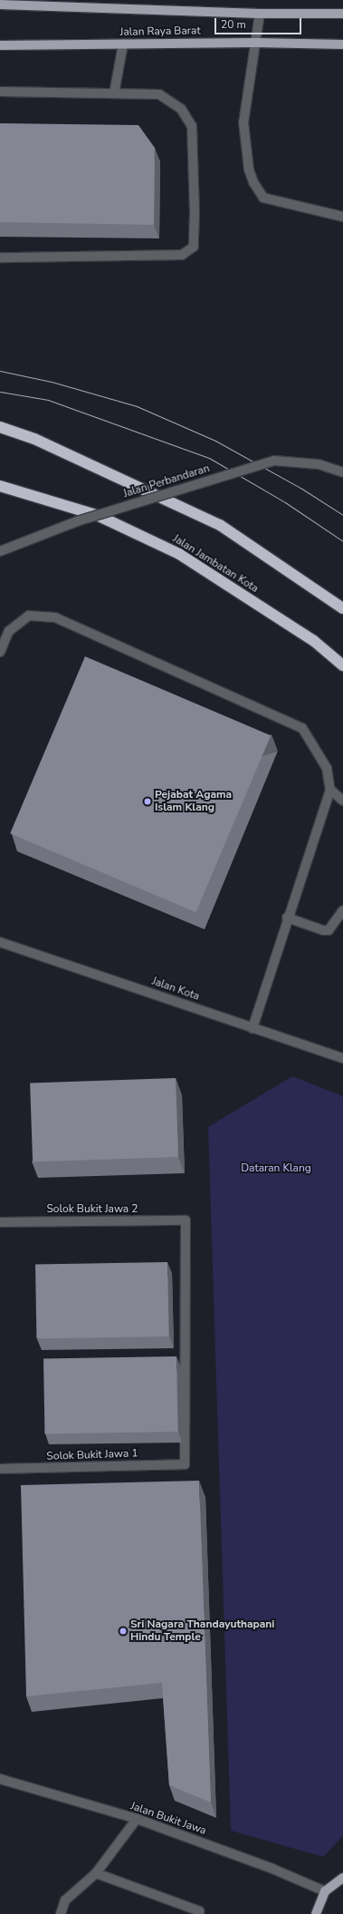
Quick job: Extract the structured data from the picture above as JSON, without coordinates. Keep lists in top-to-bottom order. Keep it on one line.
{"streets":{"highway":["Jalan Jambatan Kota"],"main road":["Jalan Raya Barat"],"street":["Jalan Perbandaran","Jalan Kota","Solok Bukit Jawa 2","Solok Bukit Jawa 1","Jalan Bukit Jawa"]},"crossings":[["Solok Bukit Jawa 2","Solok Bukit Jawa 1"]],"parks":["Dataran Klang"],"places":["Pejabat Agama Islam Klang","Sri Nagara Thandayuthapani Hindu Temple"],"scale_bar":"20 m"}
